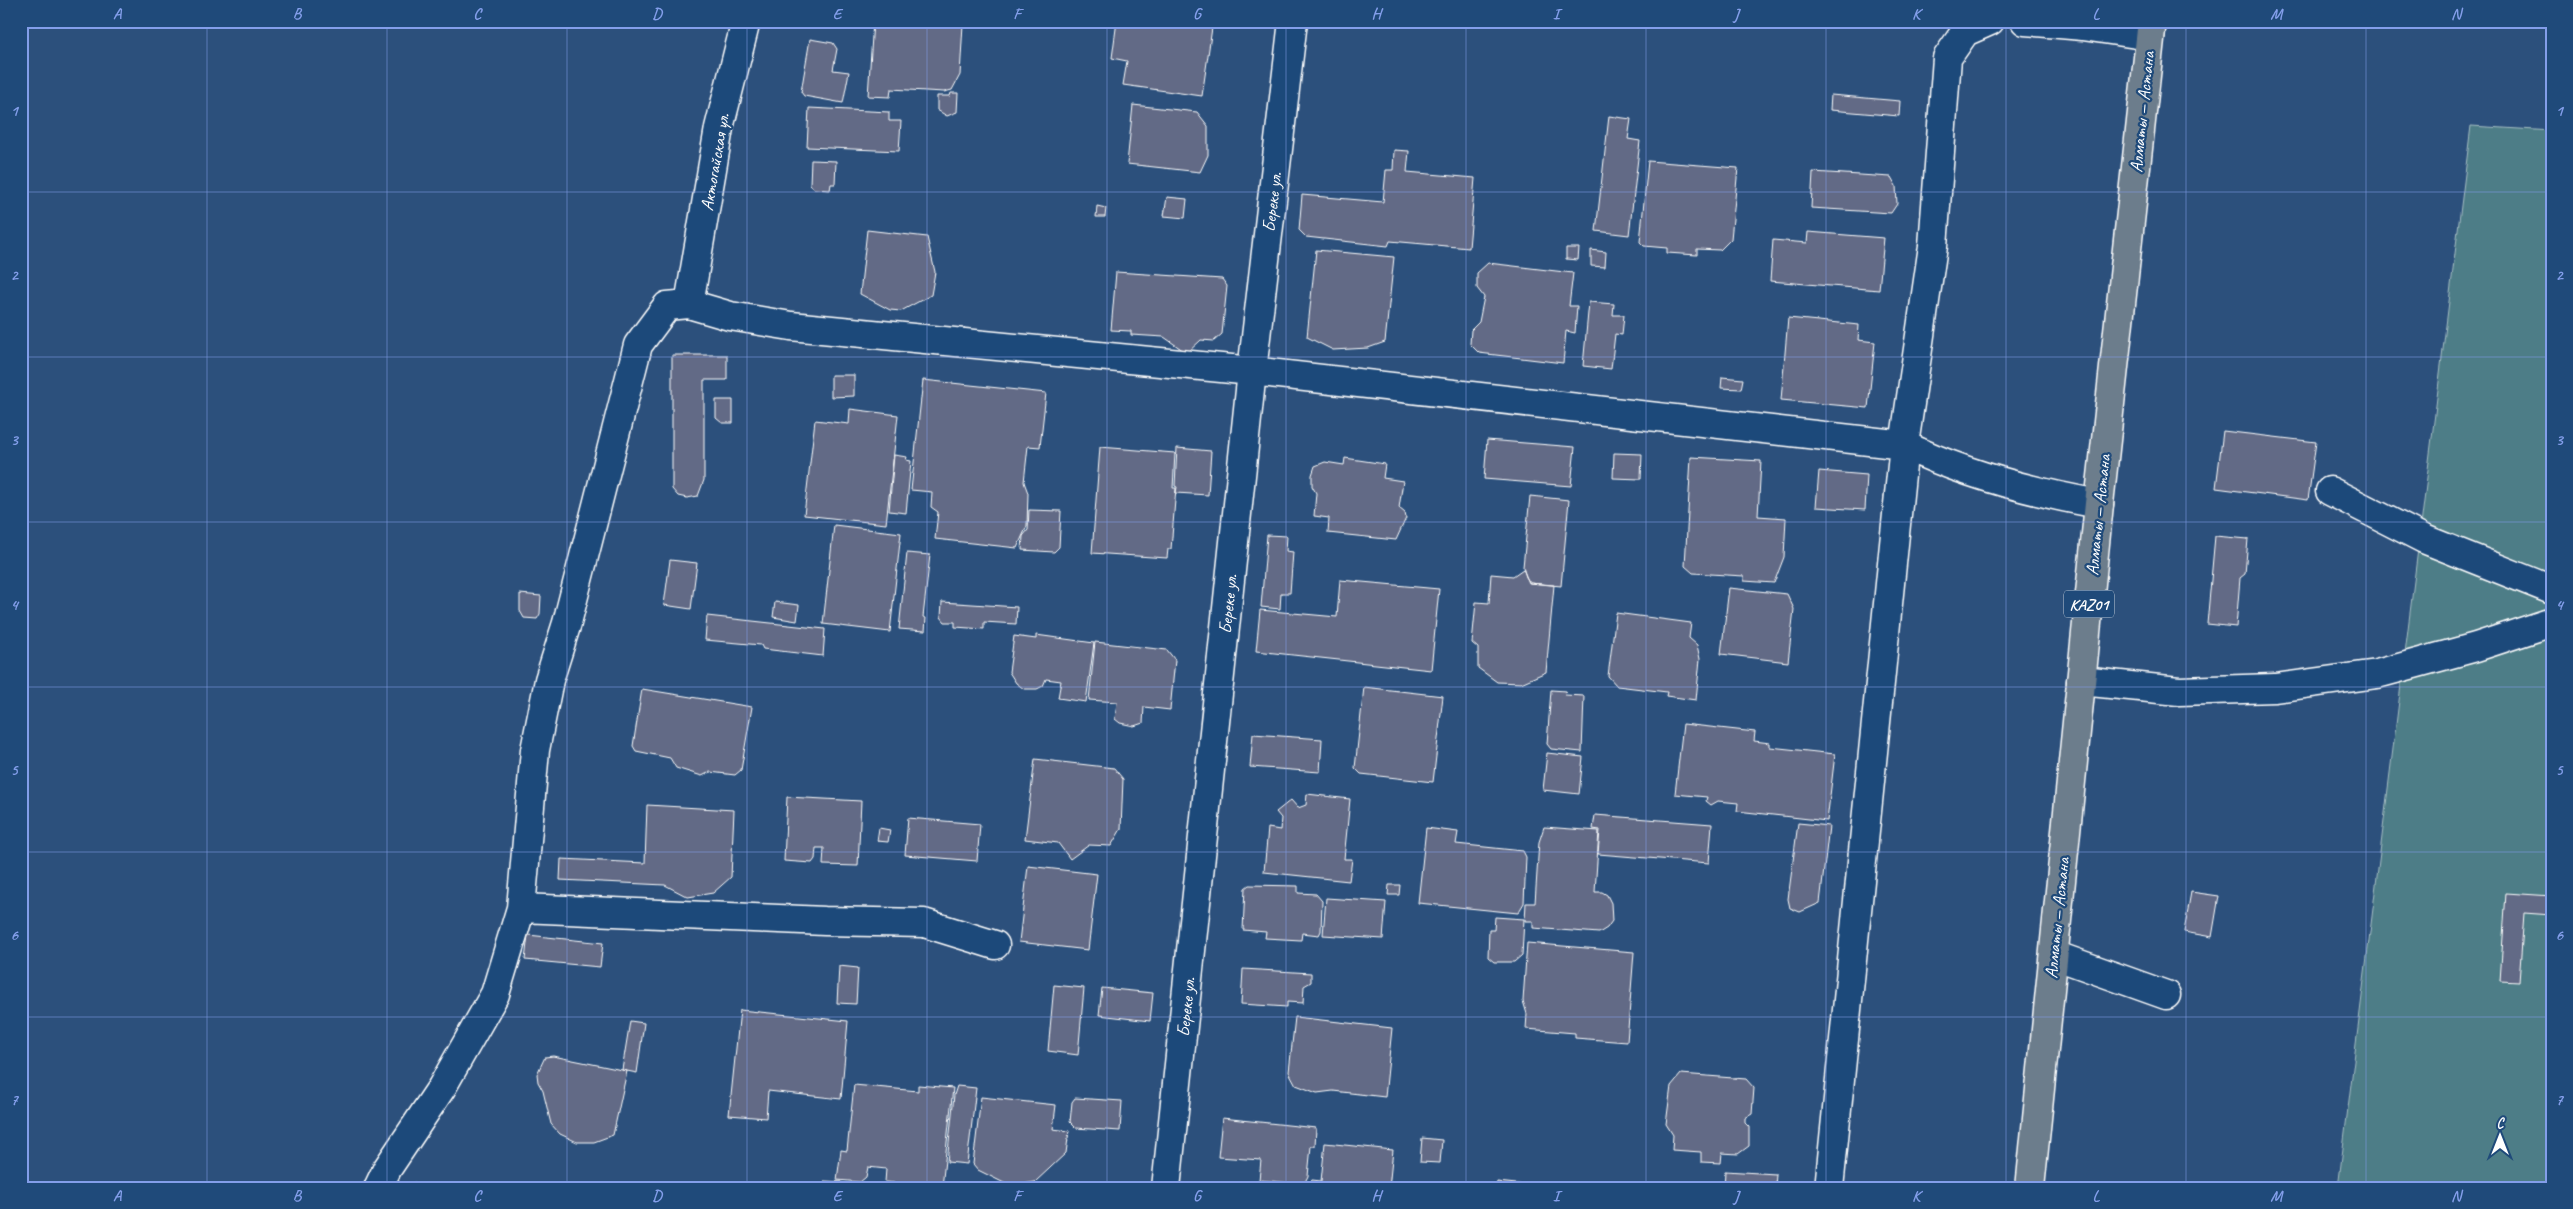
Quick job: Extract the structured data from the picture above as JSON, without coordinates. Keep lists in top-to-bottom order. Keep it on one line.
{"streets":{"highway":["Алматы — Астана","KАZ01"],"street":["Актогайская ул.","Береке ул."]},"north":"top","grid":{"columns":["A","B","C","D","E","F","G","H","I","J","K","L","M","N"],"rows":["1","2","3","4","5","6","7"]}}
